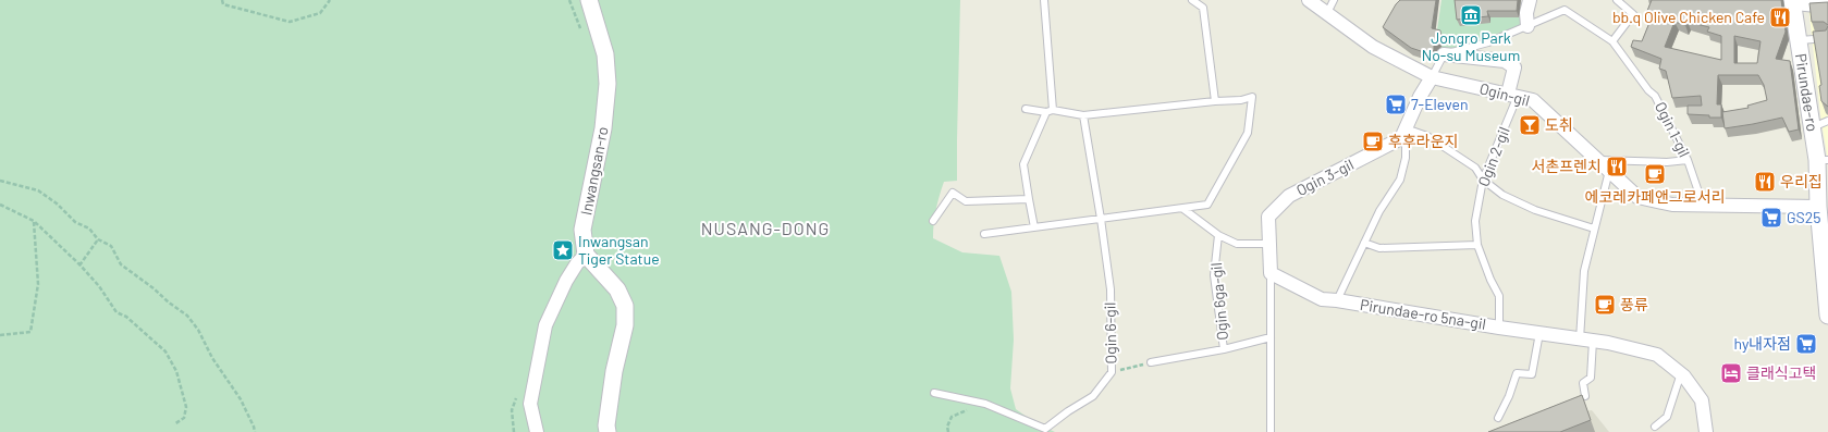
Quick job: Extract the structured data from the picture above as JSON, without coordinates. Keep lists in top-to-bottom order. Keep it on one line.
{"streets":{"street":["Pirundae-ro","Ogin-gil","Inwangsan-ro","Ogin 3-gil","Pirundae-ro 5na-gil"],"lane":["Ogin 1-gil","Ogin 2-gil","Ogin 6ga-gil","Ogin 6-gil"]},"crossings":[["Pirundae-ro","Ogin-gil"],["Ogin-gil","Ogin 1-gil"],["Ogin-gil","Ogin 2-gil"],["Ogin-gil","Ogin 3-gil"],["Ogin 2-gil","Pirundae-ro 5na-gil"],["Ogin 3-gil","Pirundae-ro 5na-gil"]],"districts":["NUSANG-DONG"],"places":{"museum":["Jongro Park No-su Museum"],"restaurant":["bb.q Olive Chicken Cafe","서촌프렌치","우리집"],"supermarket":["7-Eleven","GS25","hy내자점"],"bar":["도취"],"cafe":["후후라운지","에코레카페앤그로서리","풍류"],"place":["Inwangsan Tiger Statue"],"hotel":["클래식고택"]}}
